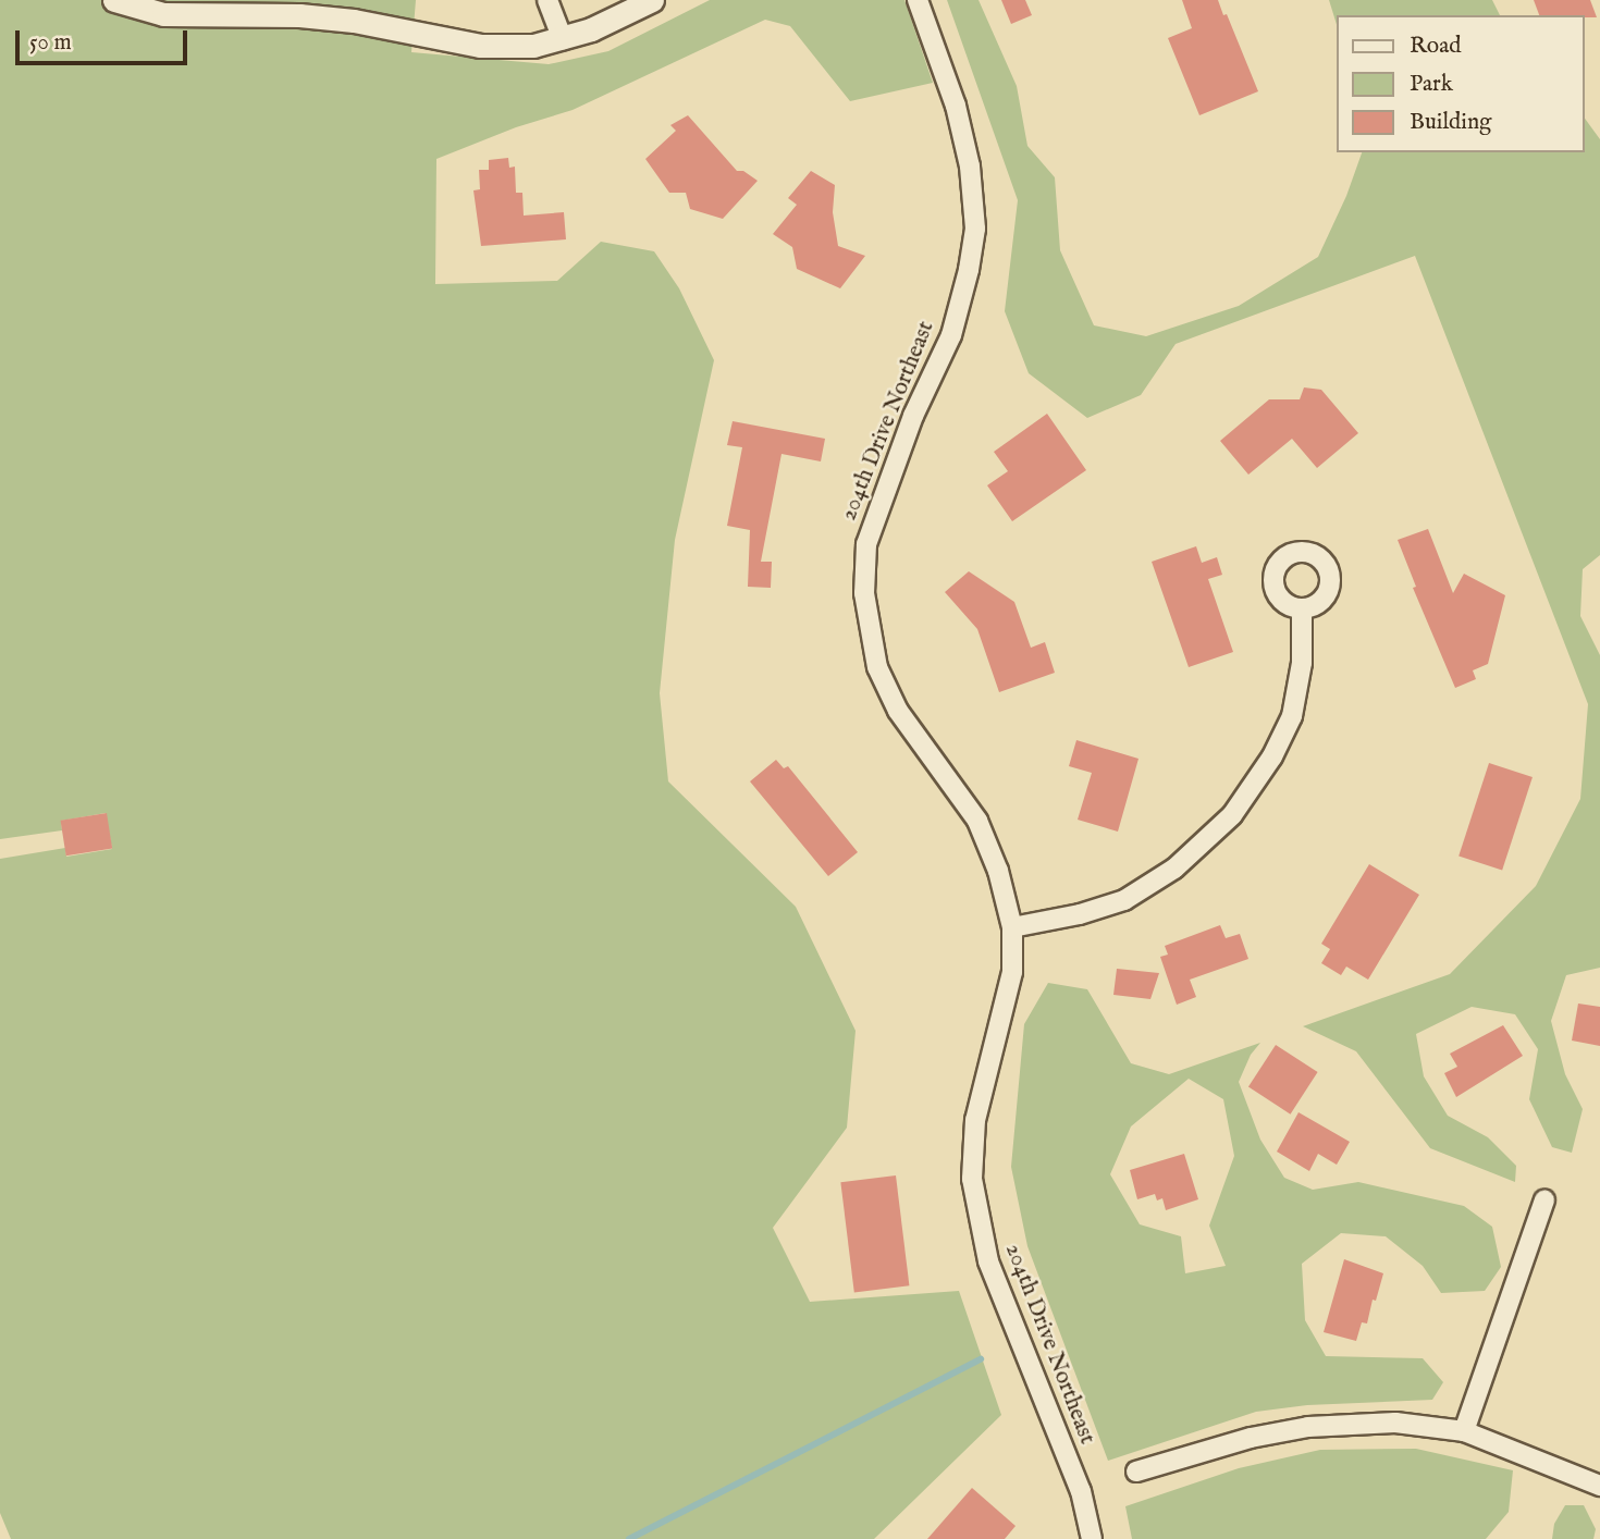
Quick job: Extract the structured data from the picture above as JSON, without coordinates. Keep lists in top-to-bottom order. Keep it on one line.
{"streets":{"street":["204th Drive Northeast"]},"legend":["Road","Park","Building"],"scale_bar":"50 m"}
